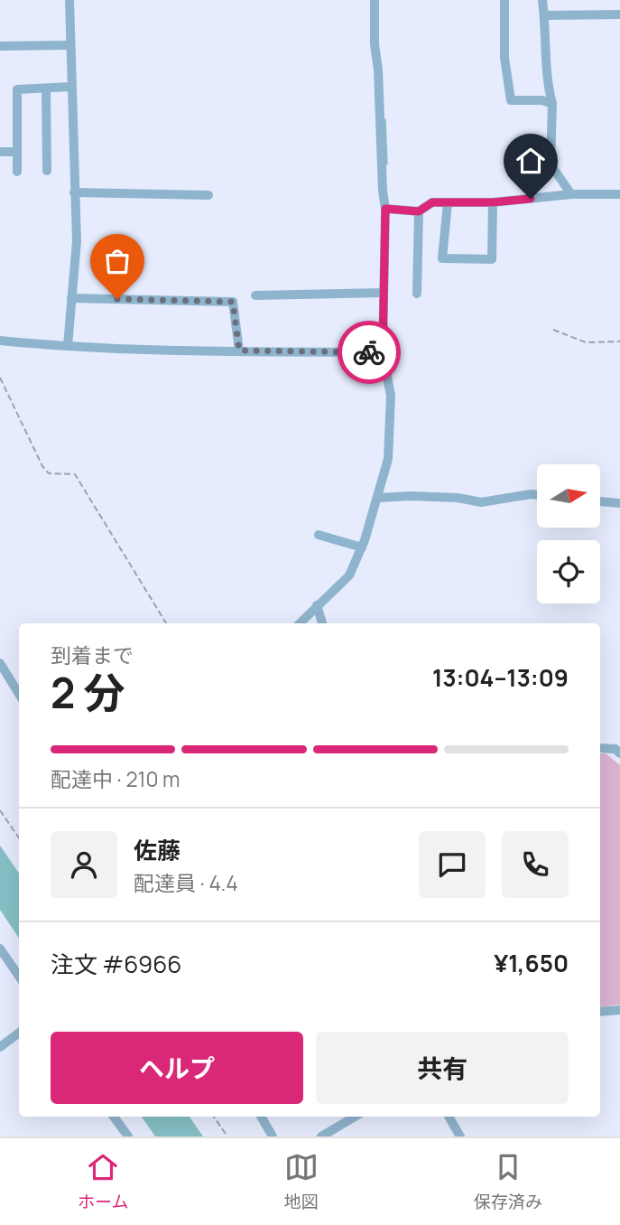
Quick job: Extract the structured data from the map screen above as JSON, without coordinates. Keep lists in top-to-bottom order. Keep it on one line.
{"north":"right","page":{"heading":["2 分","到着まで","13:04–13:09"],"panel":["佐藤","配達員 · 4.4","注文 #6966","¥1,650"],"bar":"配達中 · 210 m","buttons":["ヘルプ","共有"],"tabs":["ホーム","地図","保存済み"]}}
